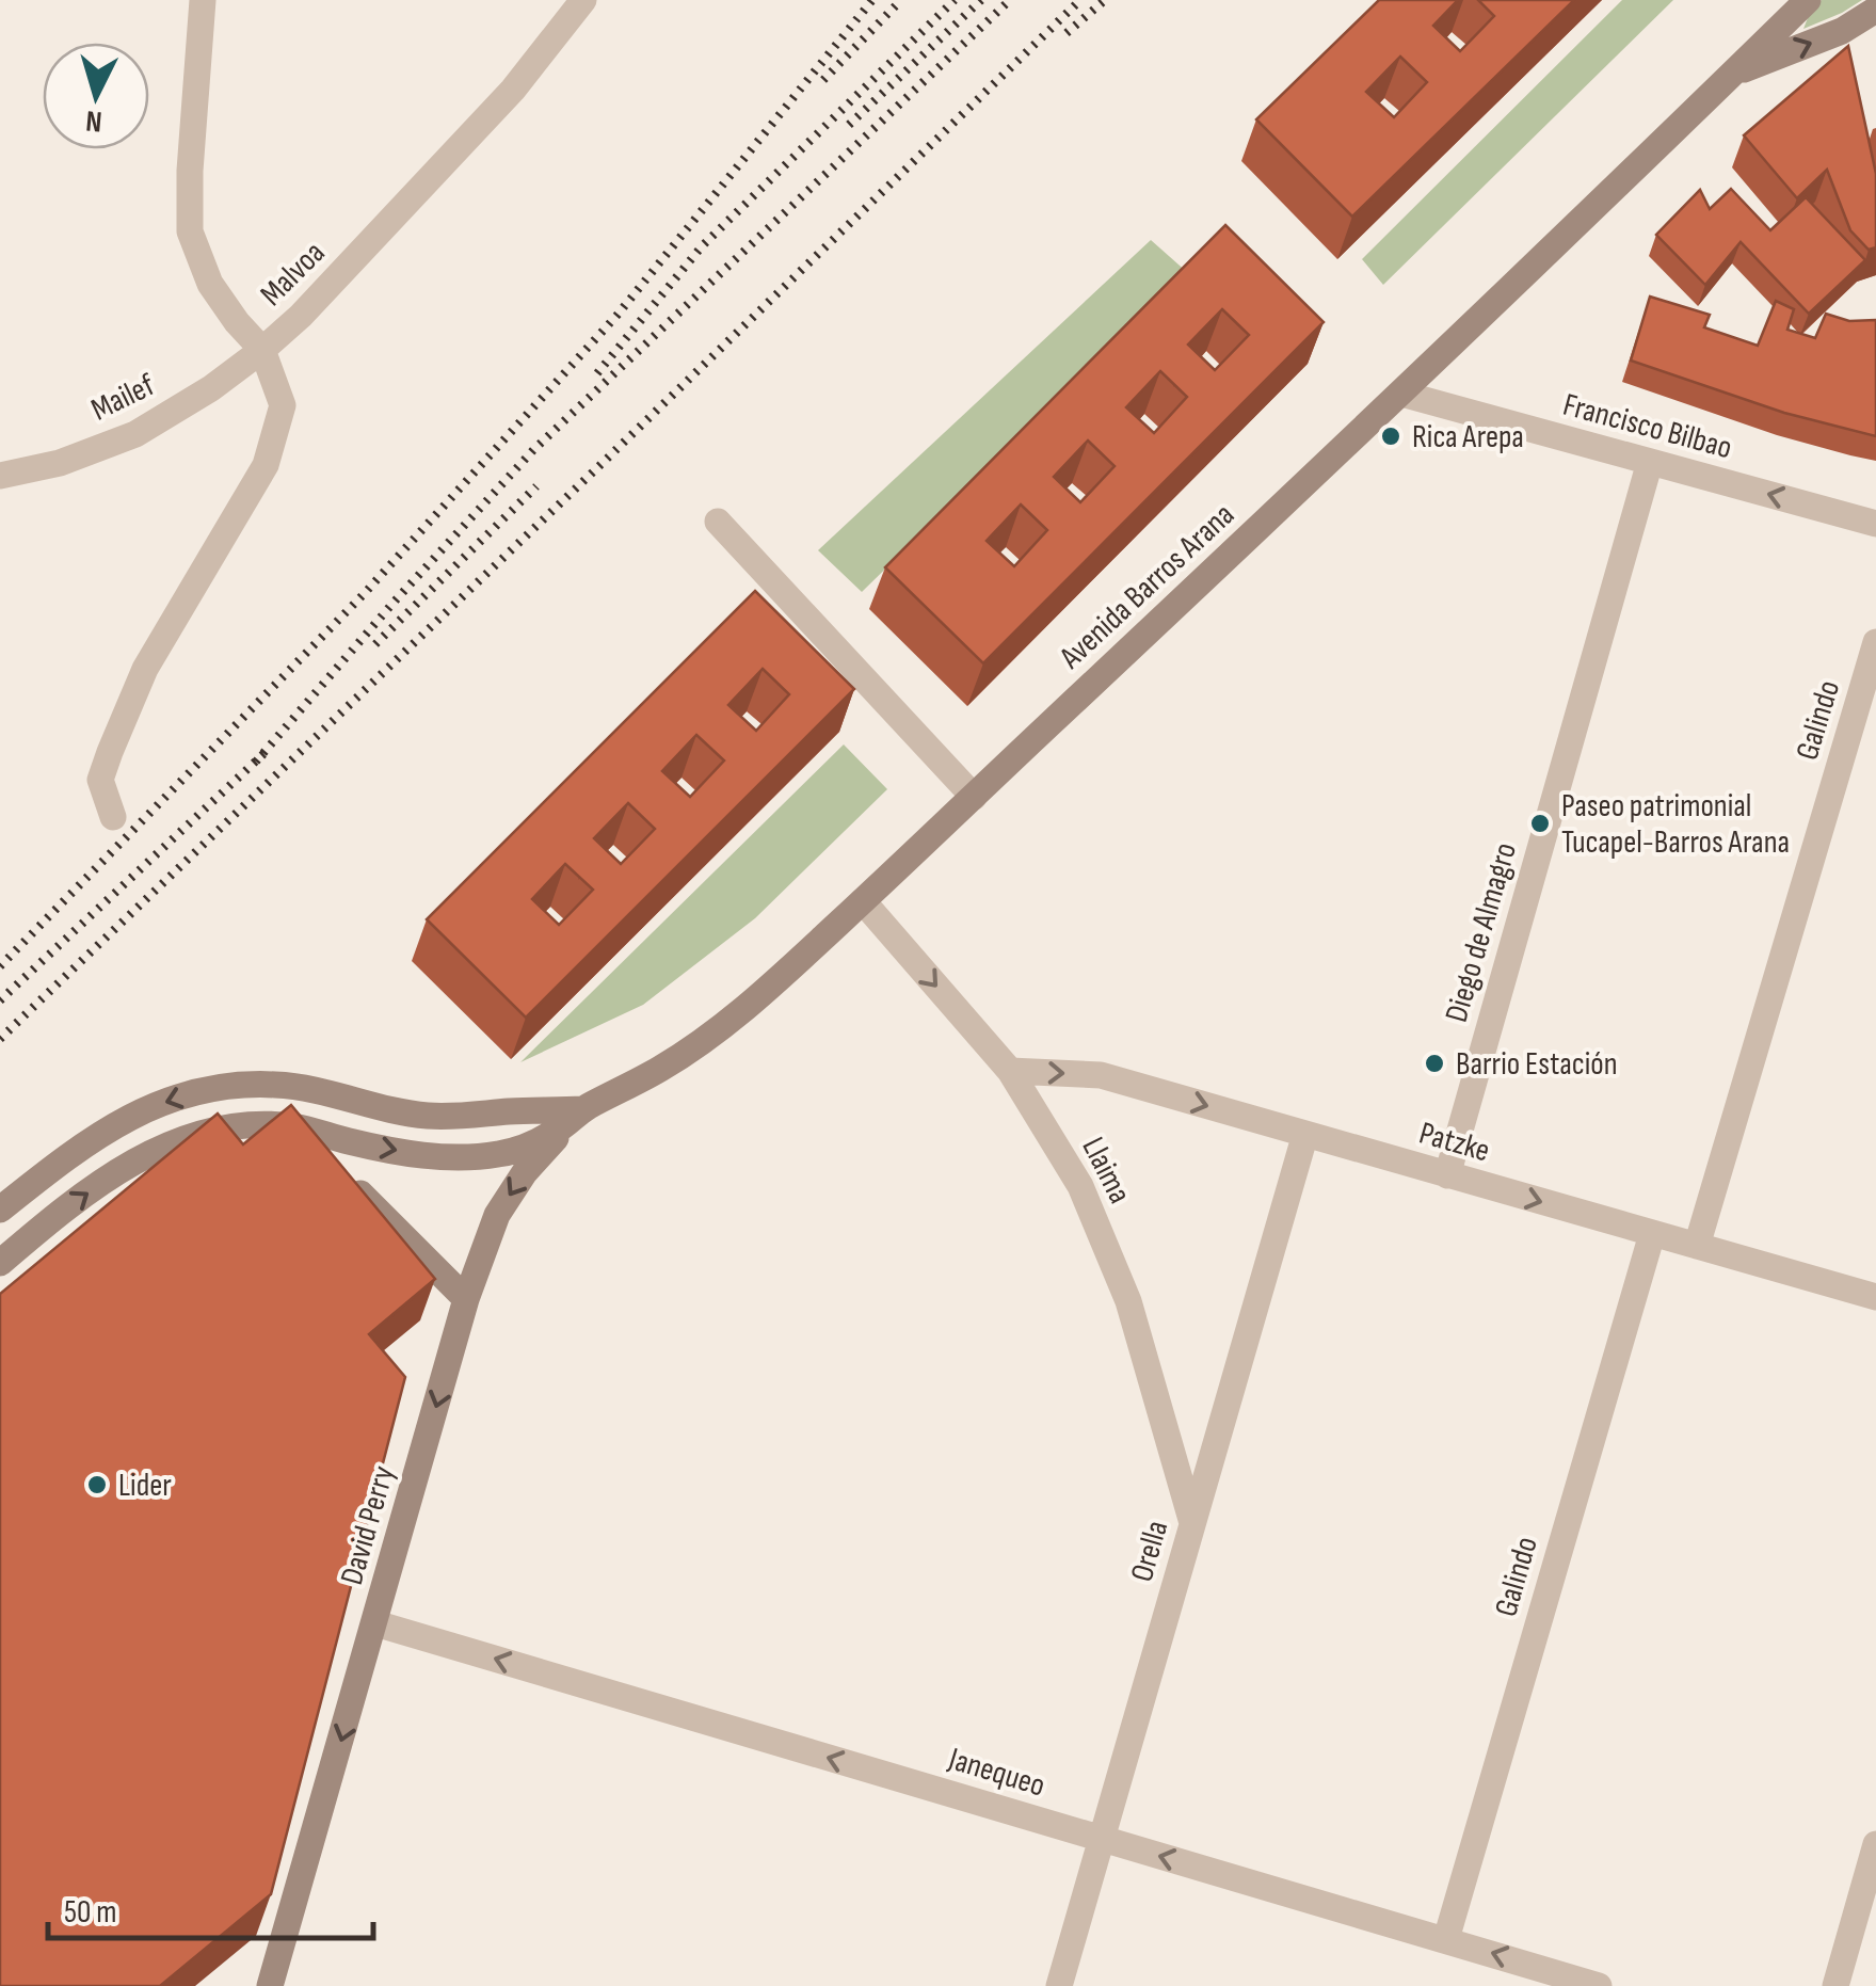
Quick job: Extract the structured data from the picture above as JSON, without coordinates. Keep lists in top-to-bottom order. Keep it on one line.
{"streets":{"main road":["Avenida Barros Arana","David Perry"],"street":["Malvoa","Mailef","Francisco Bilbao","Galindo","Diego de Almagro","Patzke","Llaima","Orella","Janequeo"]},"crossings":[["Malvoa","Mailef"],["Francisco Bilbao","Avenida Barros Arana"],["Francisco Bilbao","Diego de Almagro"],["Avenida Barros Arana","Llaima"],["Avenida Barros Arana","David Perry"],["Galindo","Patzke"],["Galindo","Janequeo"],["Diego de Almagro","Patzke"],["Patzke","Llaima"],["Patzke","Orella"],["Llaima","Orella"],["David Perry","Janequeo"],["Orella","Janequeo"]],"one_way":["Francisco Bilbao","Patzke","David Perry","Janequeo"],"places":["Rica Arepa","Paseo patrimonial Tucapel-Barros Arana","Barrio Estación","Lider"],"scale_bar":"50 m","north":"bottom"}
